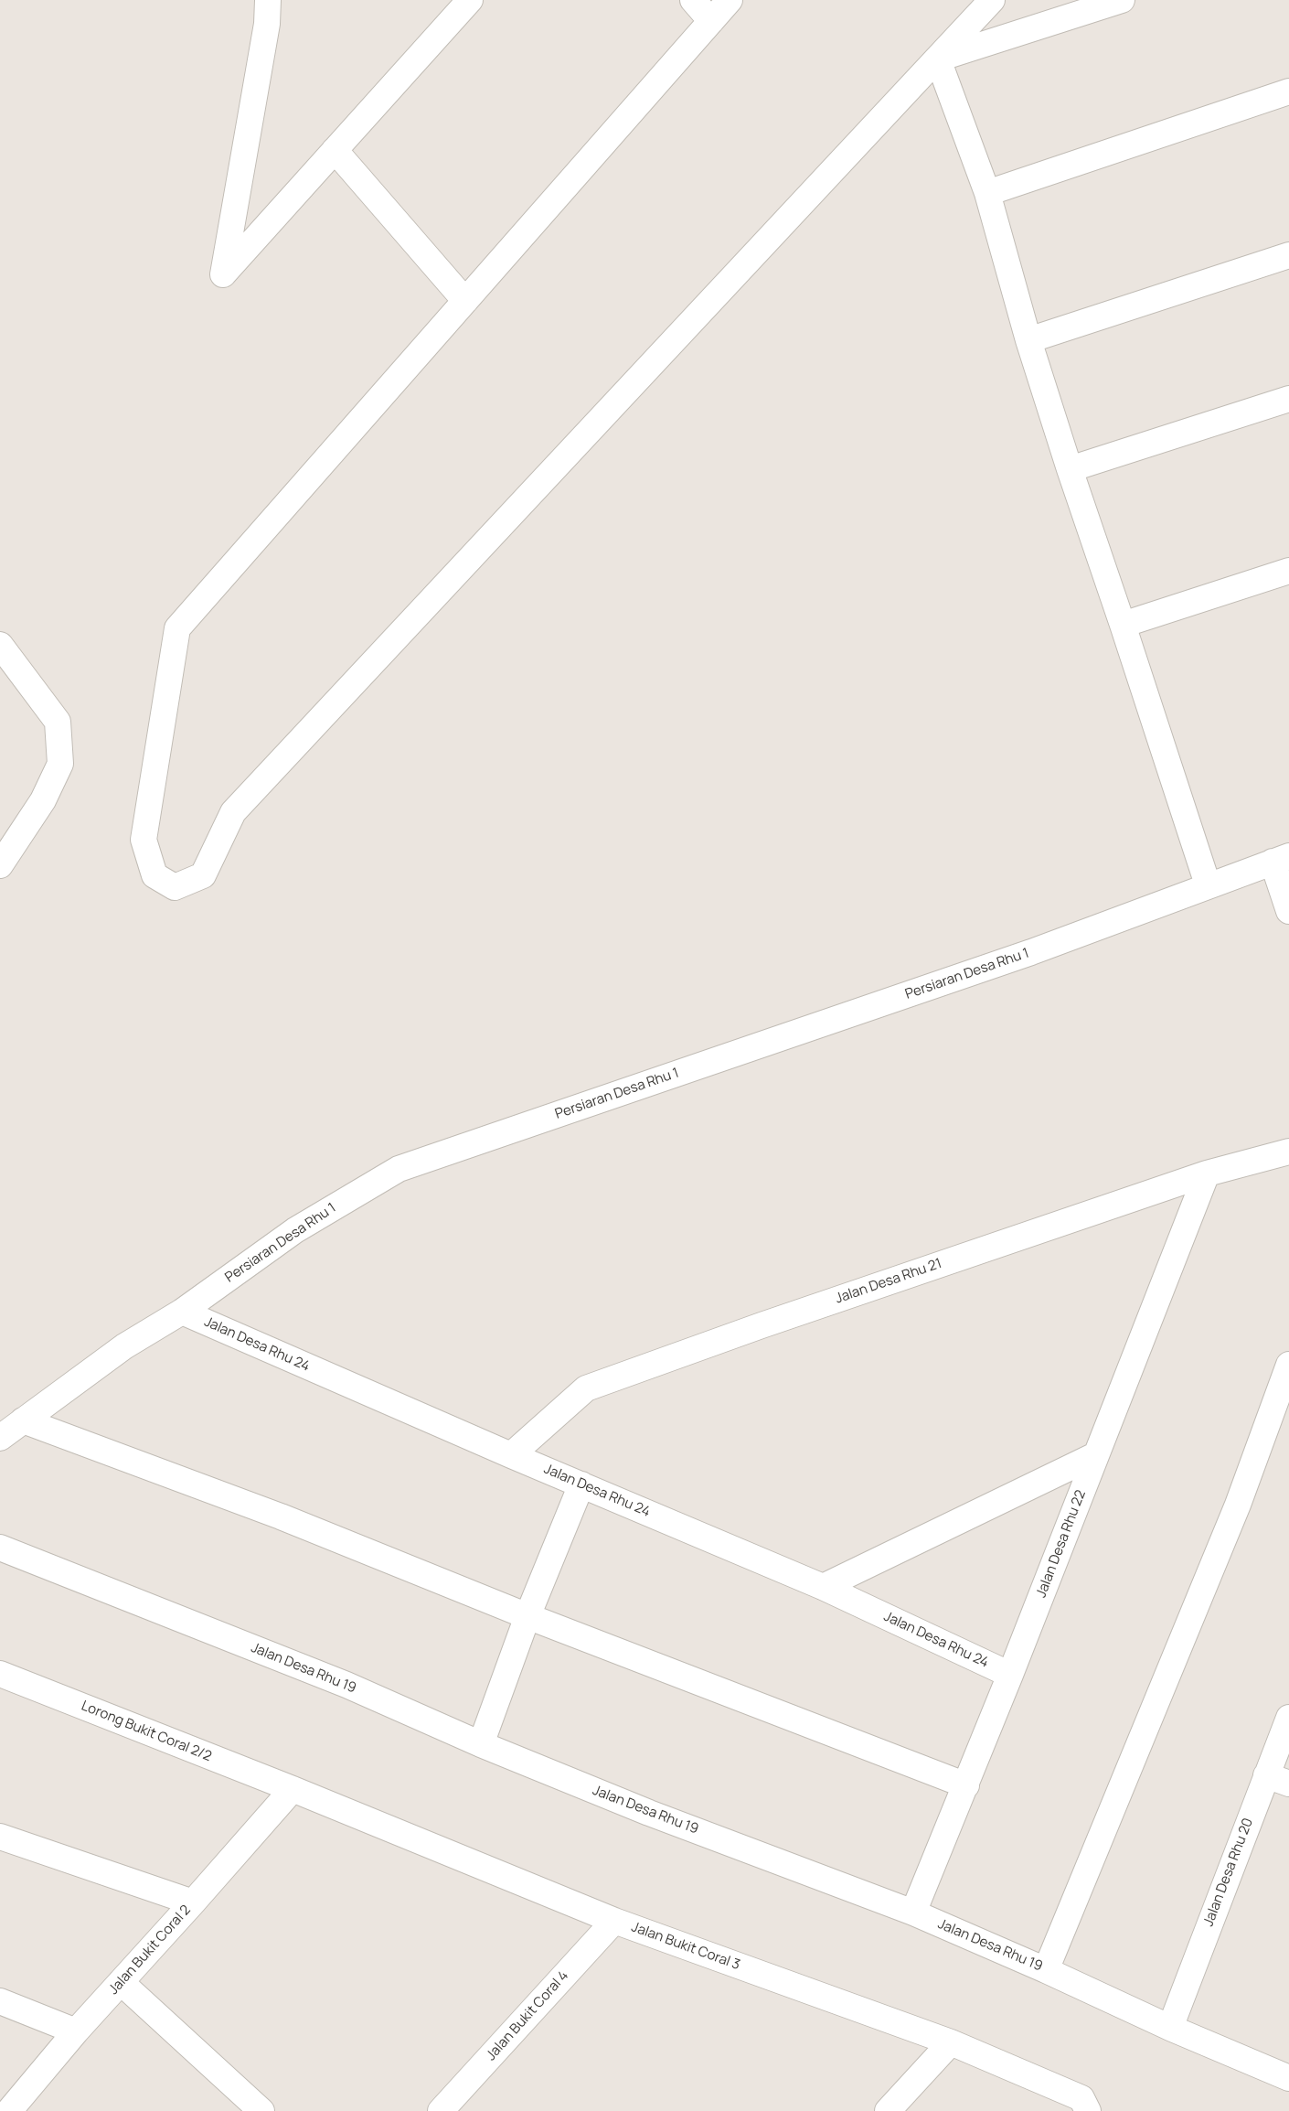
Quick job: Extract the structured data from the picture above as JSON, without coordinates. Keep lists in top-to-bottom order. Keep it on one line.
{"streets":{"street":["Persiaran Desa Rhu 1","Jalan Desa Rhu 21","Jalan Desa Rhu 24","Jalan Desa Rhu 22","Jalan Desa Rhu 19","Lorong Bukit Coral 2/2","Jalan Desa Rhu 20","Jalan Bukit Coral 3","Jalan Bukit Coral 2","Jalan Bukit Coral 4"]},"crossings":[["Persiaran Desa Rhu 1","Jalan Desa Rhu 24"],["Jalan Desa Rhu 21","Jalan Desa Rhu 24"],["Jalan Desa Rhu 21","Jalan Desa Rhu 22"],["Jalan Desa Rhu 24","Jalan Desa Rhu 22"],["Jalan Desa Rhu 22","Jalan Desa Rhu 19"],["Jalan Desa Rhu 19","Jalan Desa Rhu 20"],["Lorong Bukit Coral 2/2","Jalan Bukit Coral 3"],["Lorong Bukit Coral 2/2","Jalan Bukit Coral 2"],["Jalan Bukit Coral 3","Jalan Bukit Coral 2"],["Jalan Bukit Coral 3","Jalan Bukit Coral 4"]]}
